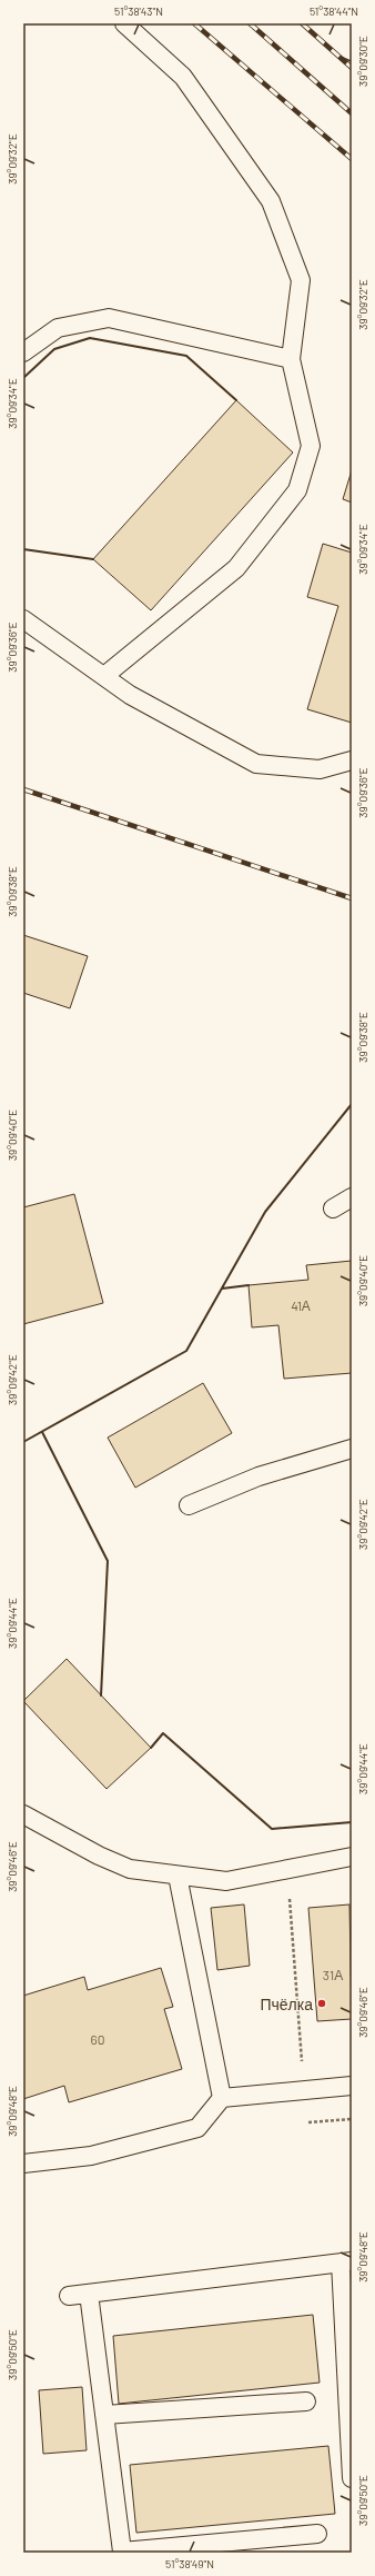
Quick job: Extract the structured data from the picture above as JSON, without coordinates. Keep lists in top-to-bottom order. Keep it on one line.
{"places":["Пчёлка"],"house_numbers":["41А","31А","60"],"coordinates":["51°38'43\"N","51°38'44\"N","39°09'30\"E","39°09'32\"E","39°09'34\"E","39°09'36\"E","39°09'38\"E","39°09'40\"E","39°09'42\"E","39°09'44\"E","39°09'46\"E","39°09'48\"E","39°09'50\"E","51°38'49\"N"]}
